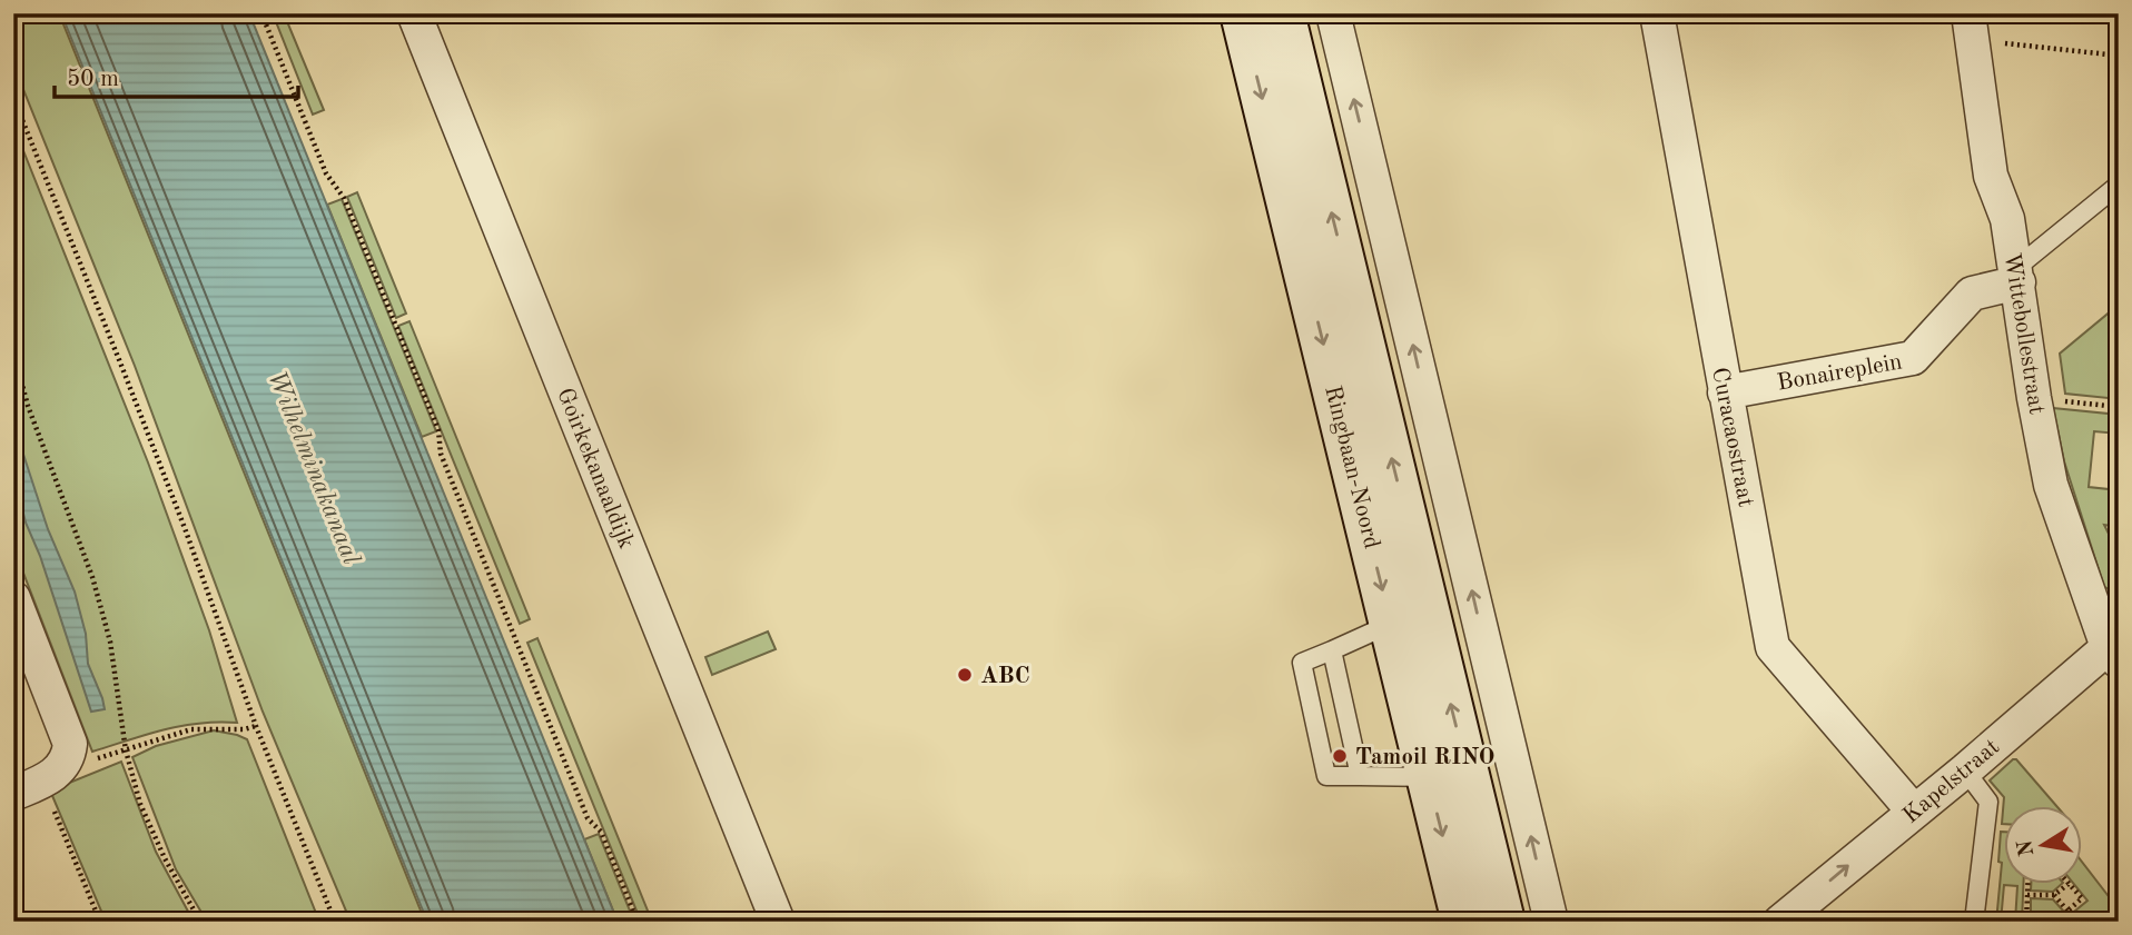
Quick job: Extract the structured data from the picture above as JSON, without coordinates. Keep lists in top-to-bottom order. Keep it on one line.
{"streets":{"main road":["Ringbaan-Noord"],"street":["Wittebollestraat","Bonaireplein","Curacaostraat","Goirkekanaaldijk","Kapelstraat"]},"crossings":[["Wittebollestraat","Bonaireplein"],["Wittebollestraat","Kapelstraat"],["Bonaireplein","Curacaostraat"],["Curacaostraat","Kapelstraat"]],"one_way":["Kapelstraat"],"water":["Wilhelminakanaal"],"places":["ABC","Tamoil RINO"],"scale_bar":"50 m","north":"left"}
